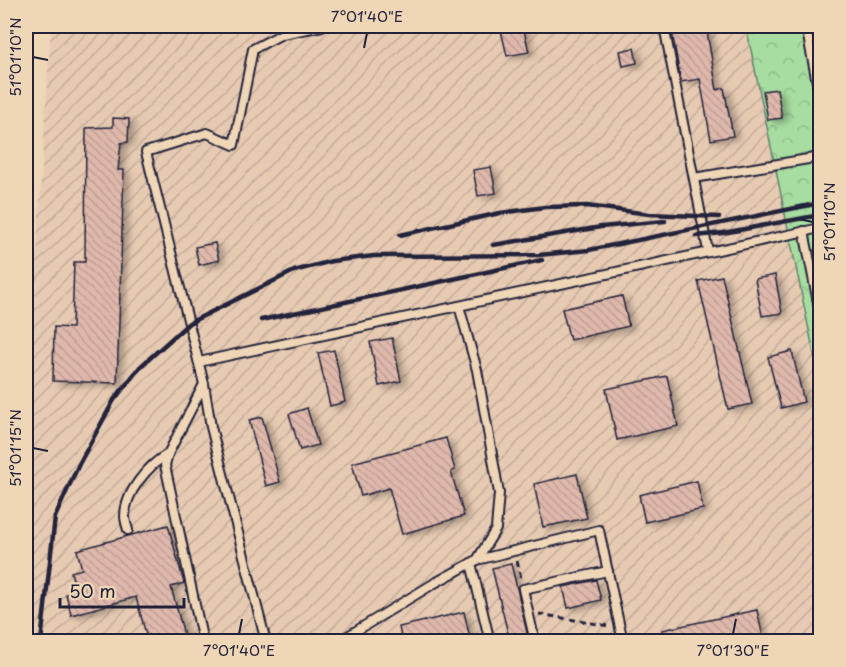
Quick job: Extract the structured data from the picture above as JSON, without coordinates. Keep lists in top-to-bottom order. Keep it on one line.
{"scale_bar":"50 m","coordinates":["7°01'40\"E","51°01'10\"N","51°01'15\"N","7°01'30\"E"]}
